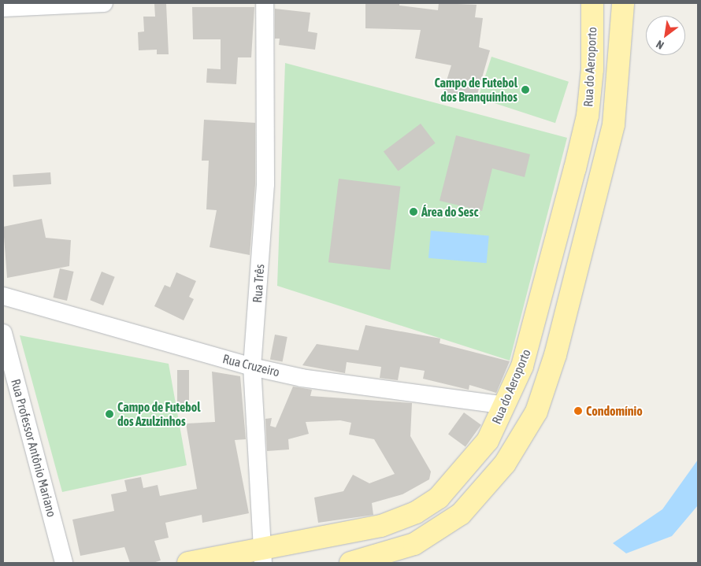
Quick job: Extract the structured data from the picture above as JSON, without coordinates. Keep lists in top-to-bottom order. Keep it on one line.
{"streets":{"main road":["Rua do Aeroporto"],"street":["Rua Três","Rua Cruzeiro","Rua Professor Antônio Mariano"]},"crossings":[["Rua do Aeroporto","Rua Três"],["Rua do Aeroporto","Rua Cruzeiro"],["Rua Três","Rua Cruzeiro"]],"places":["Campo de Futebol dos Branquinhos","Área do Sesc","Condomínio","Campo de Futebol dos Azulzinhos"],"north":"bottom left"}
